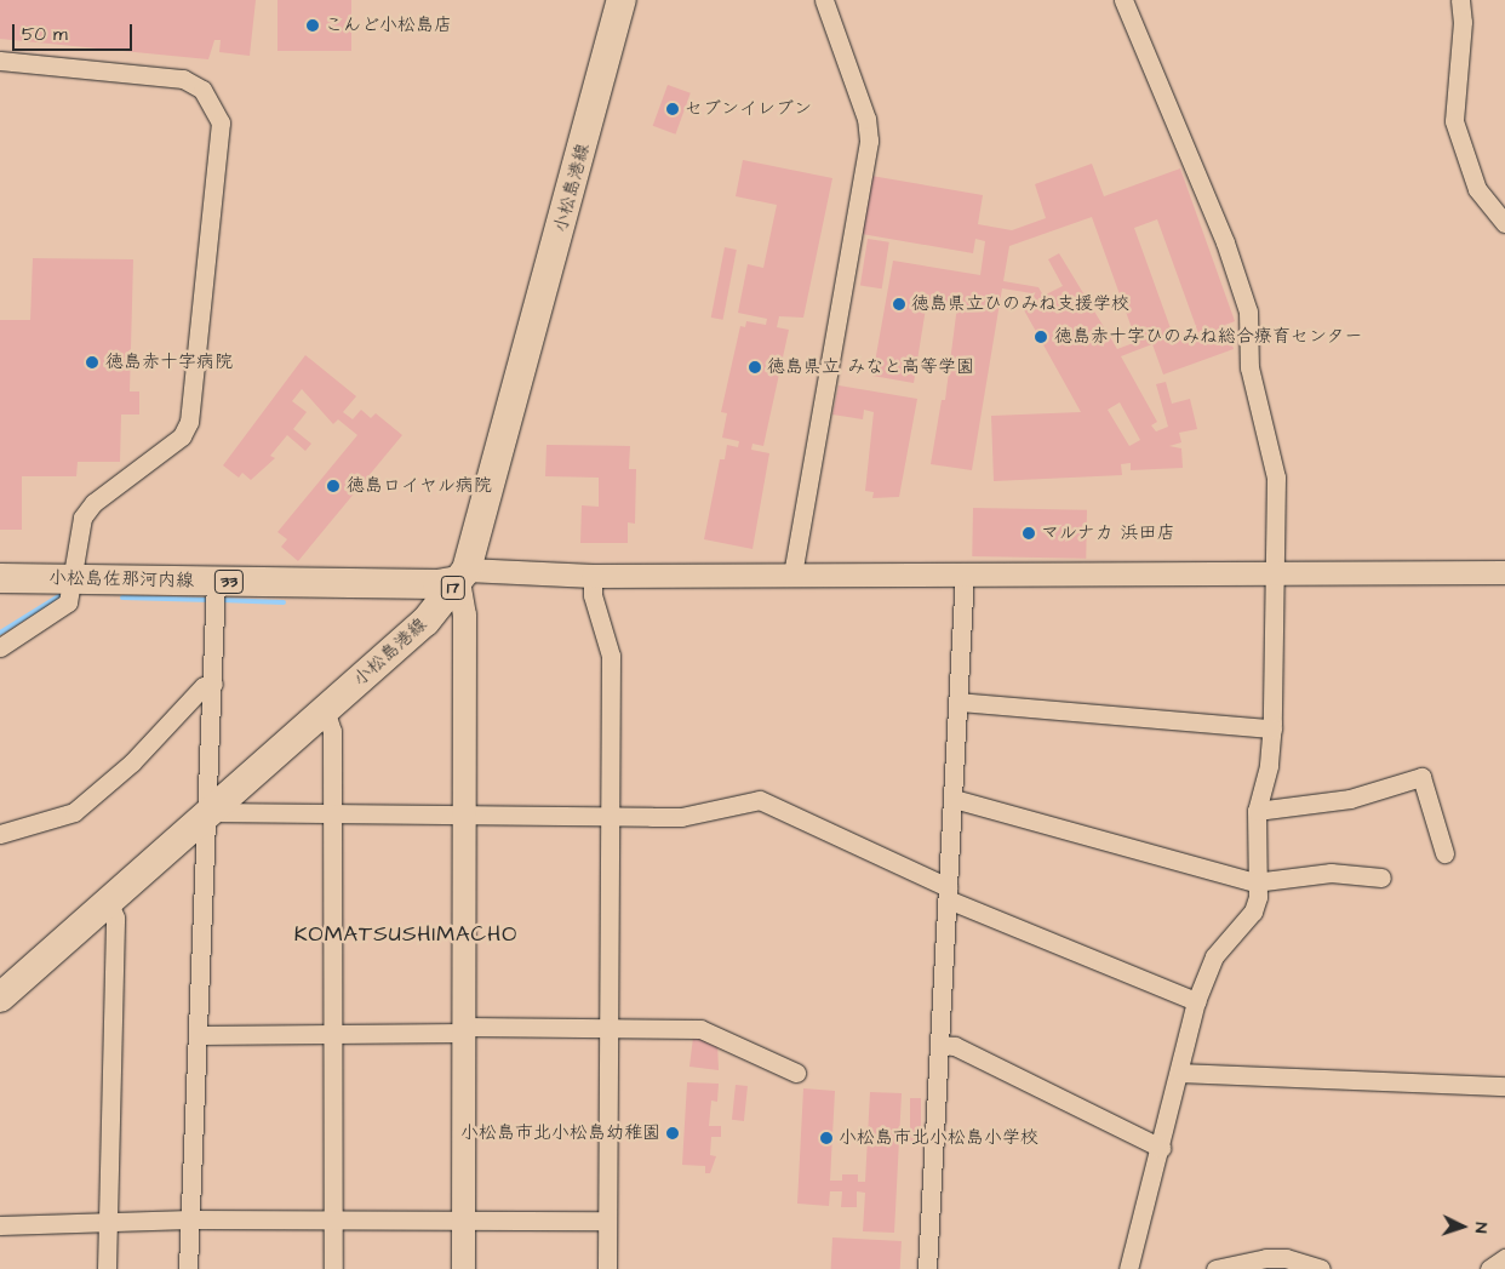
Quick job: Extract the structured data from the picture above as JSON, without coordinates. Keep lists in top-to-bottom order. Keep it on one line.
{"streets":{"main road":["小松島港線","小松島佐那河内線","33","17"]},"crossings":[["小松島港線","小松島佐那河内線"]],"districts":["KOMATSUSHIMACHO"],"places":["こんど小松島店","セブンイレブン","徳島県立ひのみね支援学校","徳島赤十字ひのみね総合療育センター","徳島赤十字病院","徳島県立 みなと高等学園","徳島ロイヤル病院","マルナカ 浜田店","小松島市北小松島幼稚園","小松島市北小松島小学校"],"scale_bar":"50 m","north":"right"}
